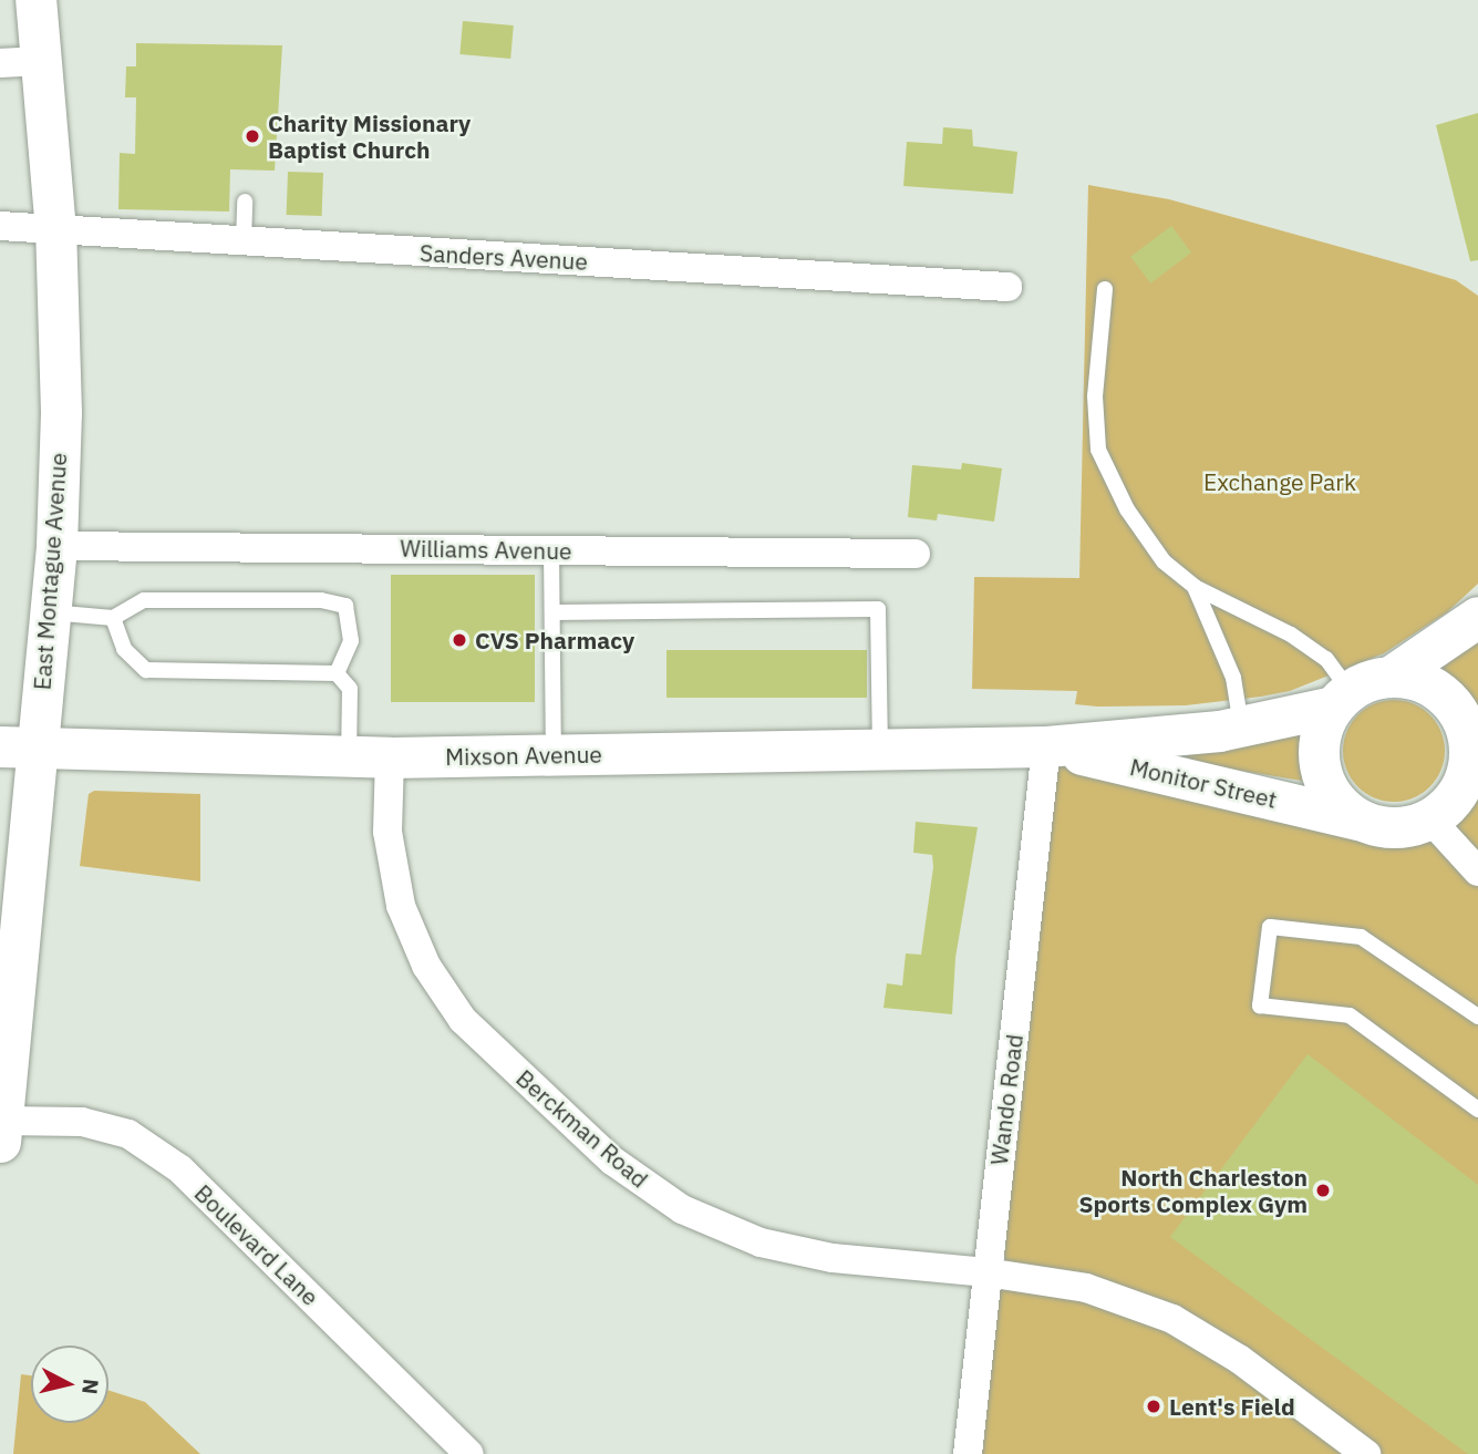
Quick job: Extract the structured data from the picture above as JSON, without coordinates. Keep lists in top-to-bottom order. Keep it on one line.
{"streets":{"street":["Sanders Avenue","Williams Avenue","East Montague Avenue","Mixson Avenue","Monitor Street","Wando Road","Berckman Road","Boulevard Lane"]},"crossings":[["Sanders Avenue","East Montague Avenue"],["Williams Avenue","East Montague Avenue"],["East Montague Avenue","Mixson Avenue"],["East Montague Avenue","Boulevard Lane"],["Mixson Avenue","Monitor Street"],["Mixson Avenue","Wando Road"],["Mixson Avenue","Berckman Road"],["Monitor Street","Wando Road"],["Wando Road","Berckman Road"]],"parks":["Exchange Park"],"places":["Charity Missionary Baptist Church","CVS Pharmacy","North Charleston Sports Complex Gym","Lent's Field"],"north":"right"}
